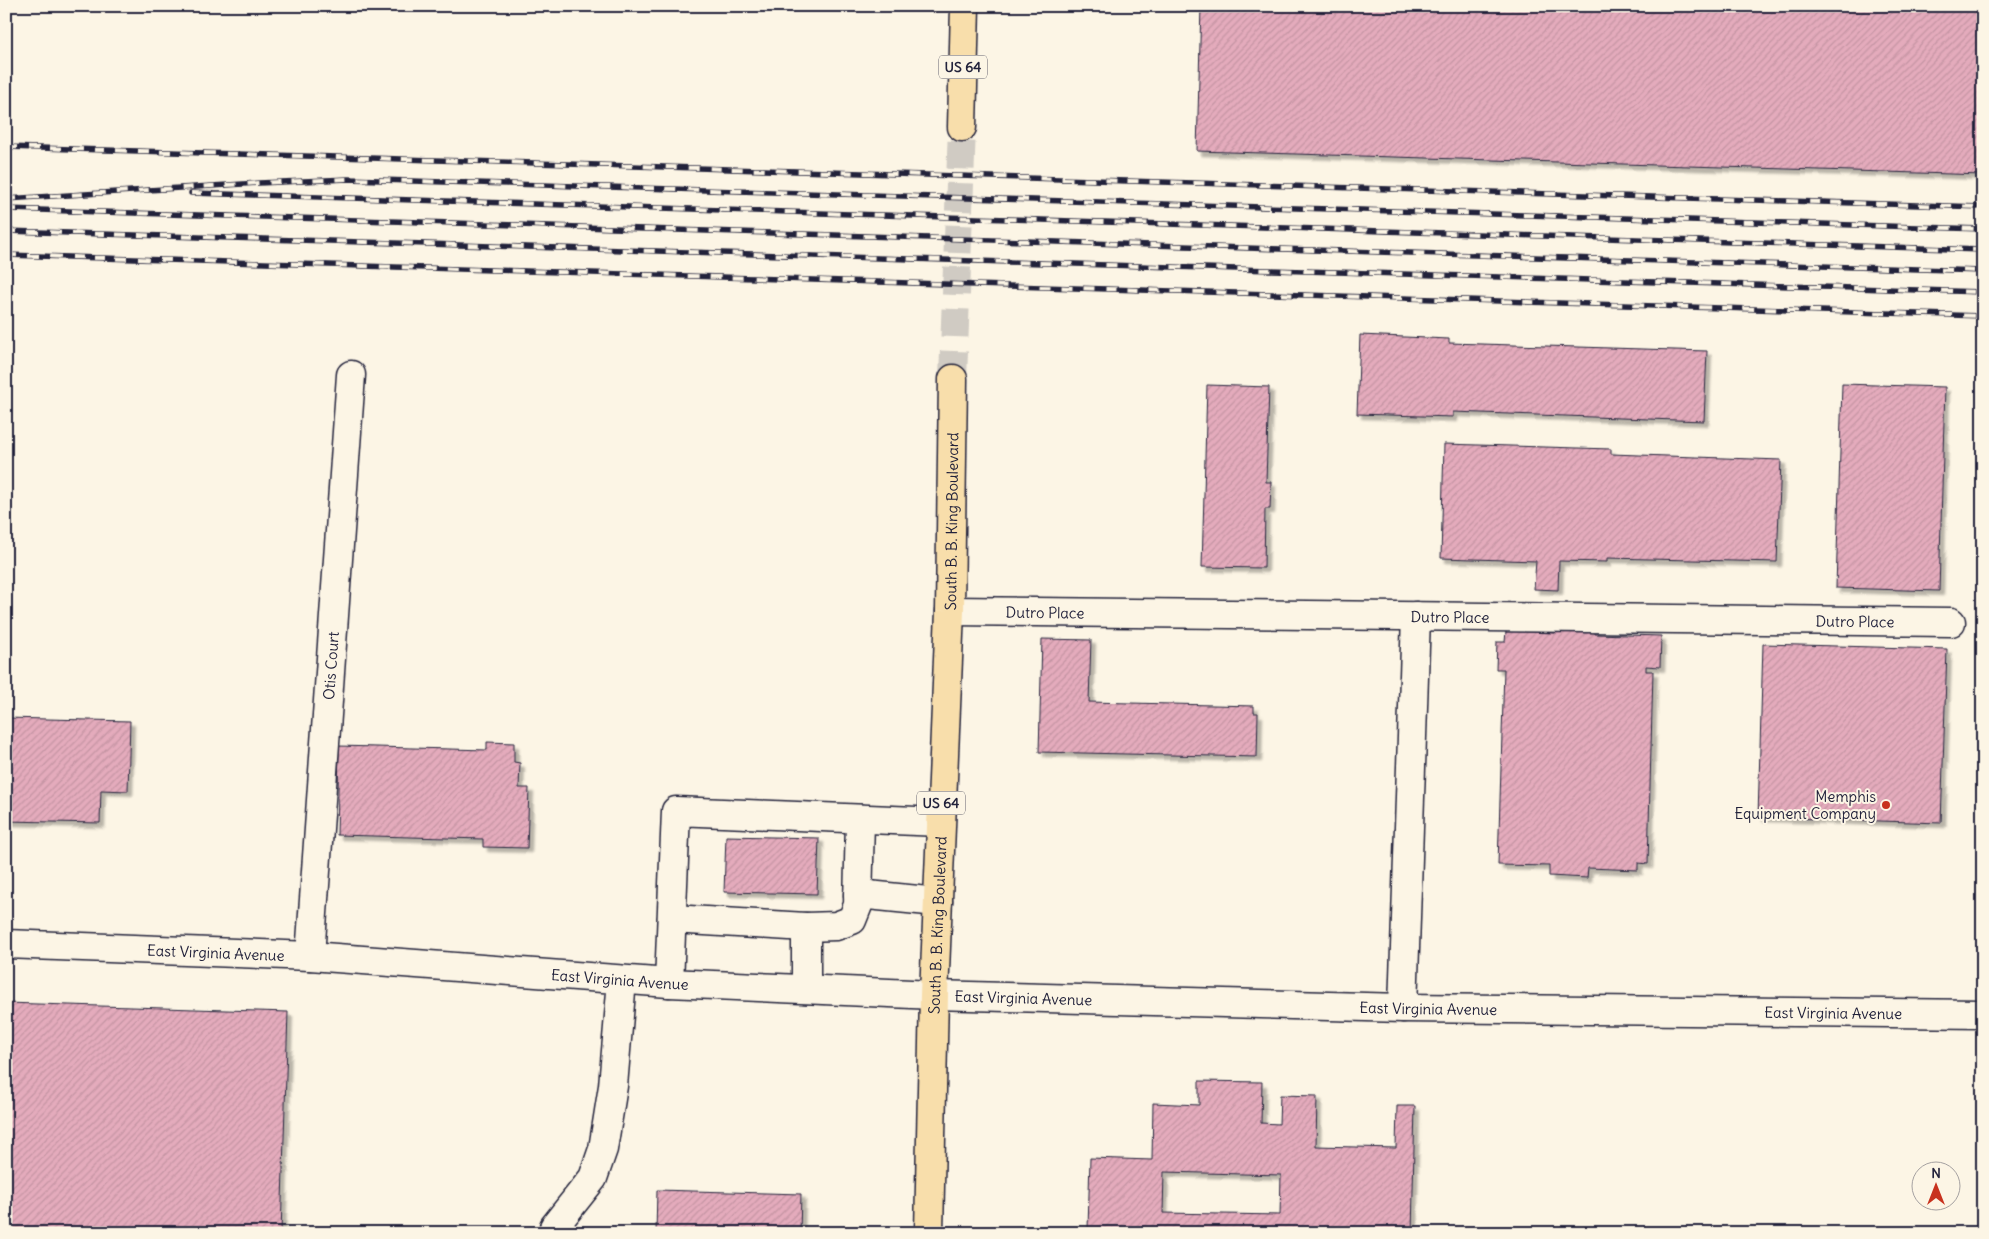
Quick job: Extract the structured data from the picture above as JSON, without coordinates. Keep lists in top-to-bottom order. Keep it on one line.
{"streets":{"main road":["US 64","South B. B. King Boulevard"],"street":["Dutro Place","Otis Court","East Virginia Avenue"]},"crossings":[["South B. B. King Boulevard","Dutro Place"],["South B. B. King Boulevard","East Virginia Avenue"],["Otis Court","East Virginia Avenue"]],"places":["Memphis Equipment Company"],"north":"top"}
